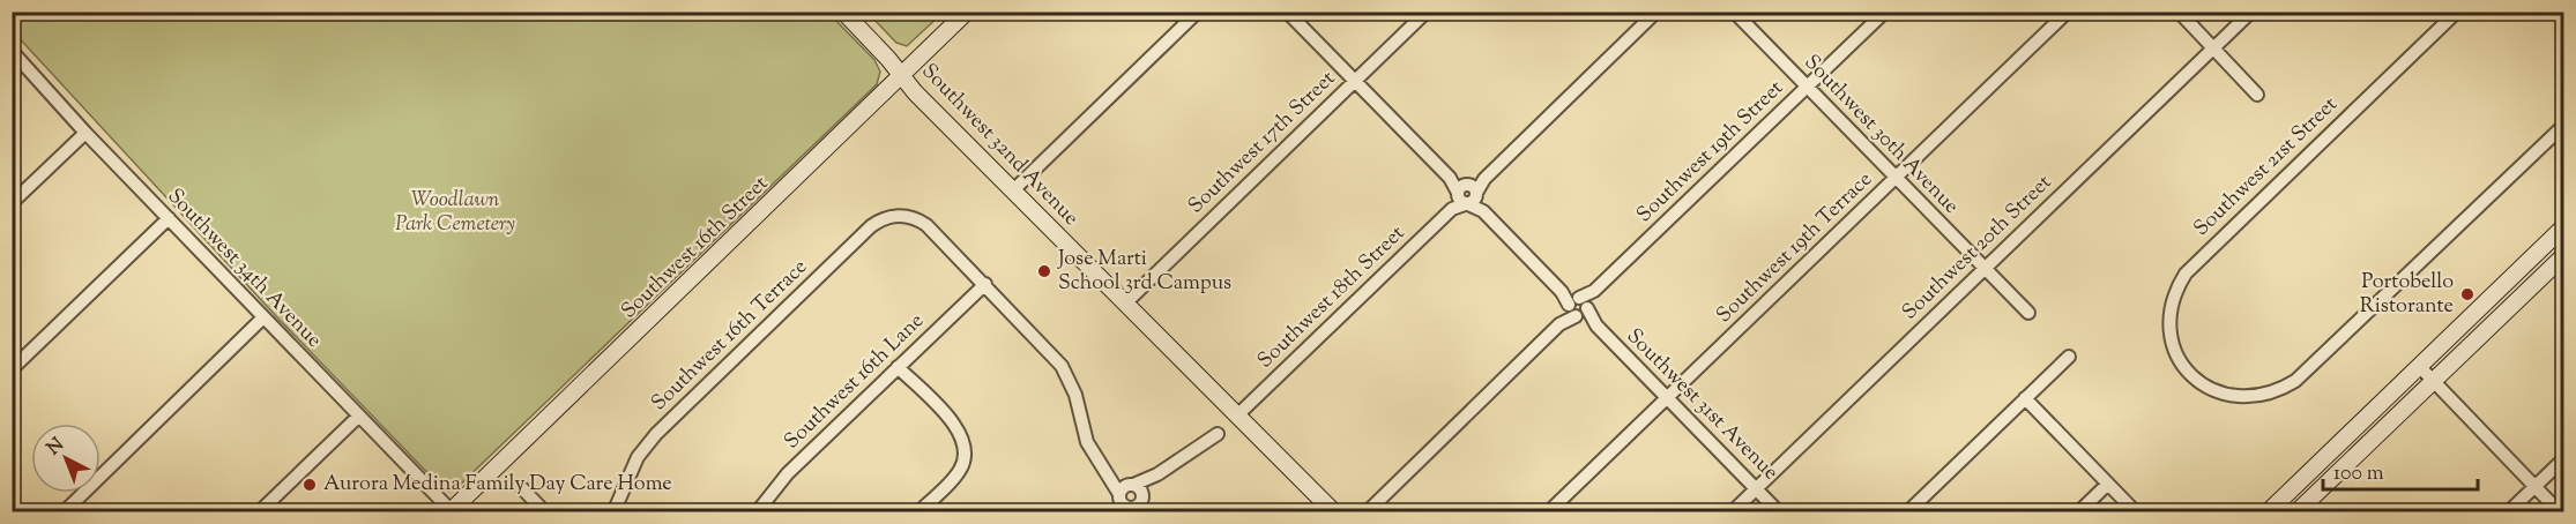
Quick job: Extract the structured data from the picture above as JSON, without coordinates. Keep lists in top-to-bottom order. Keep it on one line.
{"streets":{"street":["Southwest 30th Avenue","Southwest 17th Street","Southwest 32nd Avenue","Southwest 19th Street","Southwest 21st Street","Southwest 16th Street","Southwest 19th Terrace","Southwest 20th Street","Southwest 34th Avenue","Southwest 18th Street","Southwest 16th Terrace","Southwest 16th Lane","Southwest 31st Avenue"]},"crossings":[["Southwest 30th Avenue","Southwest 19th Street"],["Southwest 30th Avenue","Southwest 19th Terrace"],["Southwest 30th Avenue","Southwest 20th Street"],["Southwest 17th Street","Southwest 32nd Avenue"],["Southwest 32nd Avenue","Southwest 16th Street"],["Southwest 32nd Avenue","Southwest 18th Street"],["Southwest 19th Street","Southwest 31st Avenue"],["Southwest 16th Street","Southwest 34th Avenue"],["Southwest 19th Terrace","Southwest 31st Avenue"],["Southwest 20th Street","Southwest 31st Avenue"],["Southwest 16th Terrace","Southwest 16th Lane"]],"parks":["Woodlawn Park Cemetery"],"places":["Jose Marti School 3rd Campus","Portobello Ristorante","Aurora Medina Family Day Care Home"],"scale_bar":"100 m","north":"top left"}
